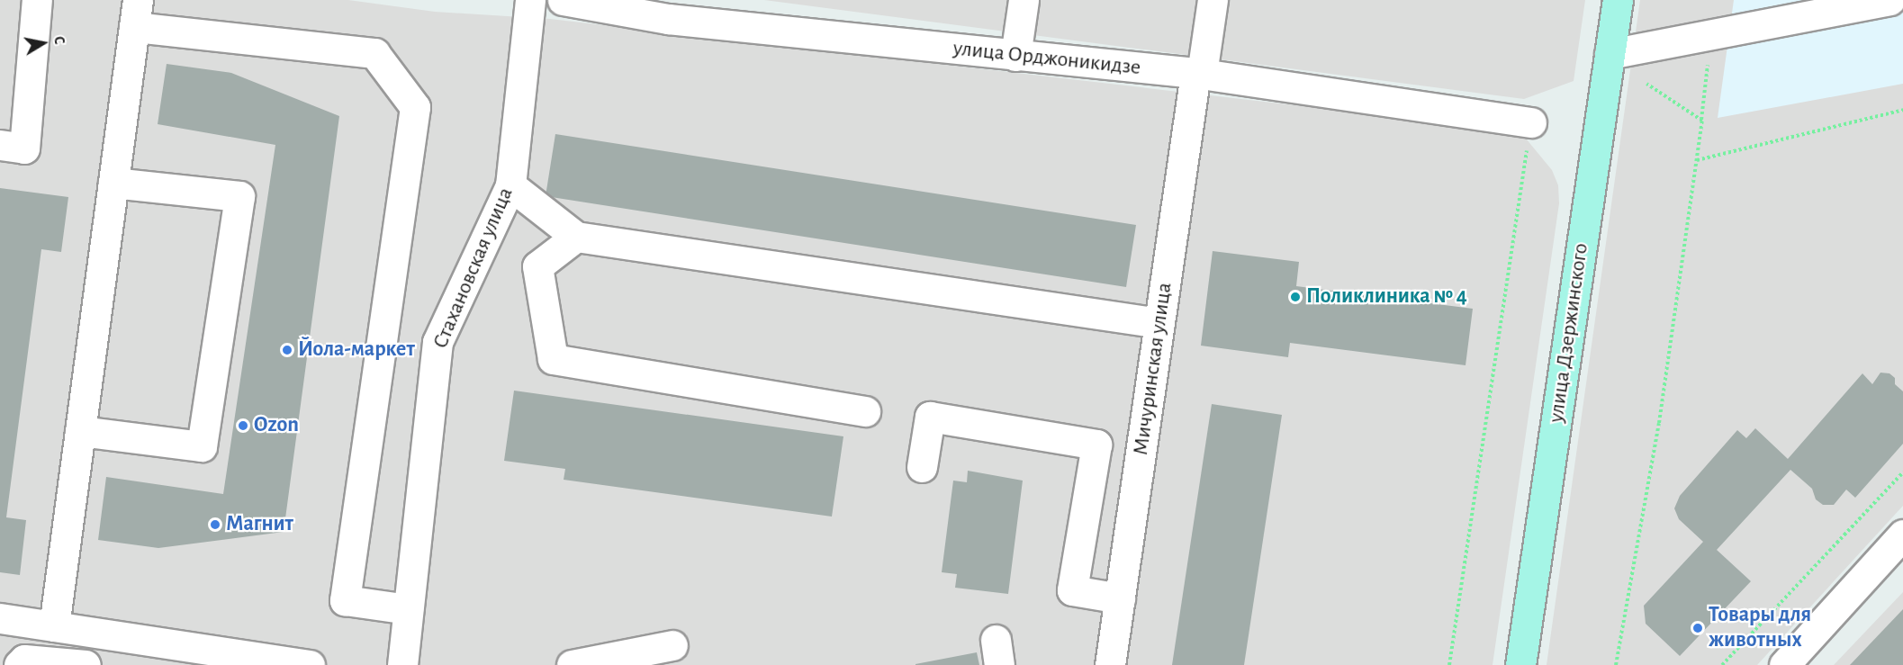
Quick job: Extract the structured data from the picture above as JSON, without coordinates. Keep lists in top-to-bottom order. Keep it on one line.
{"streets":{"main road":["улица Дзержинского"],"street":["улица Орджоникидзе","Стахановская улица","Мичуринская улица"]},"crossings":[["улица Орджоникидзе","Мичуринская улица"]],"places":["Поликлиника № 4","Йола-маркет","Ozon","Магнит","Товары для животных"],"north":"right"}
